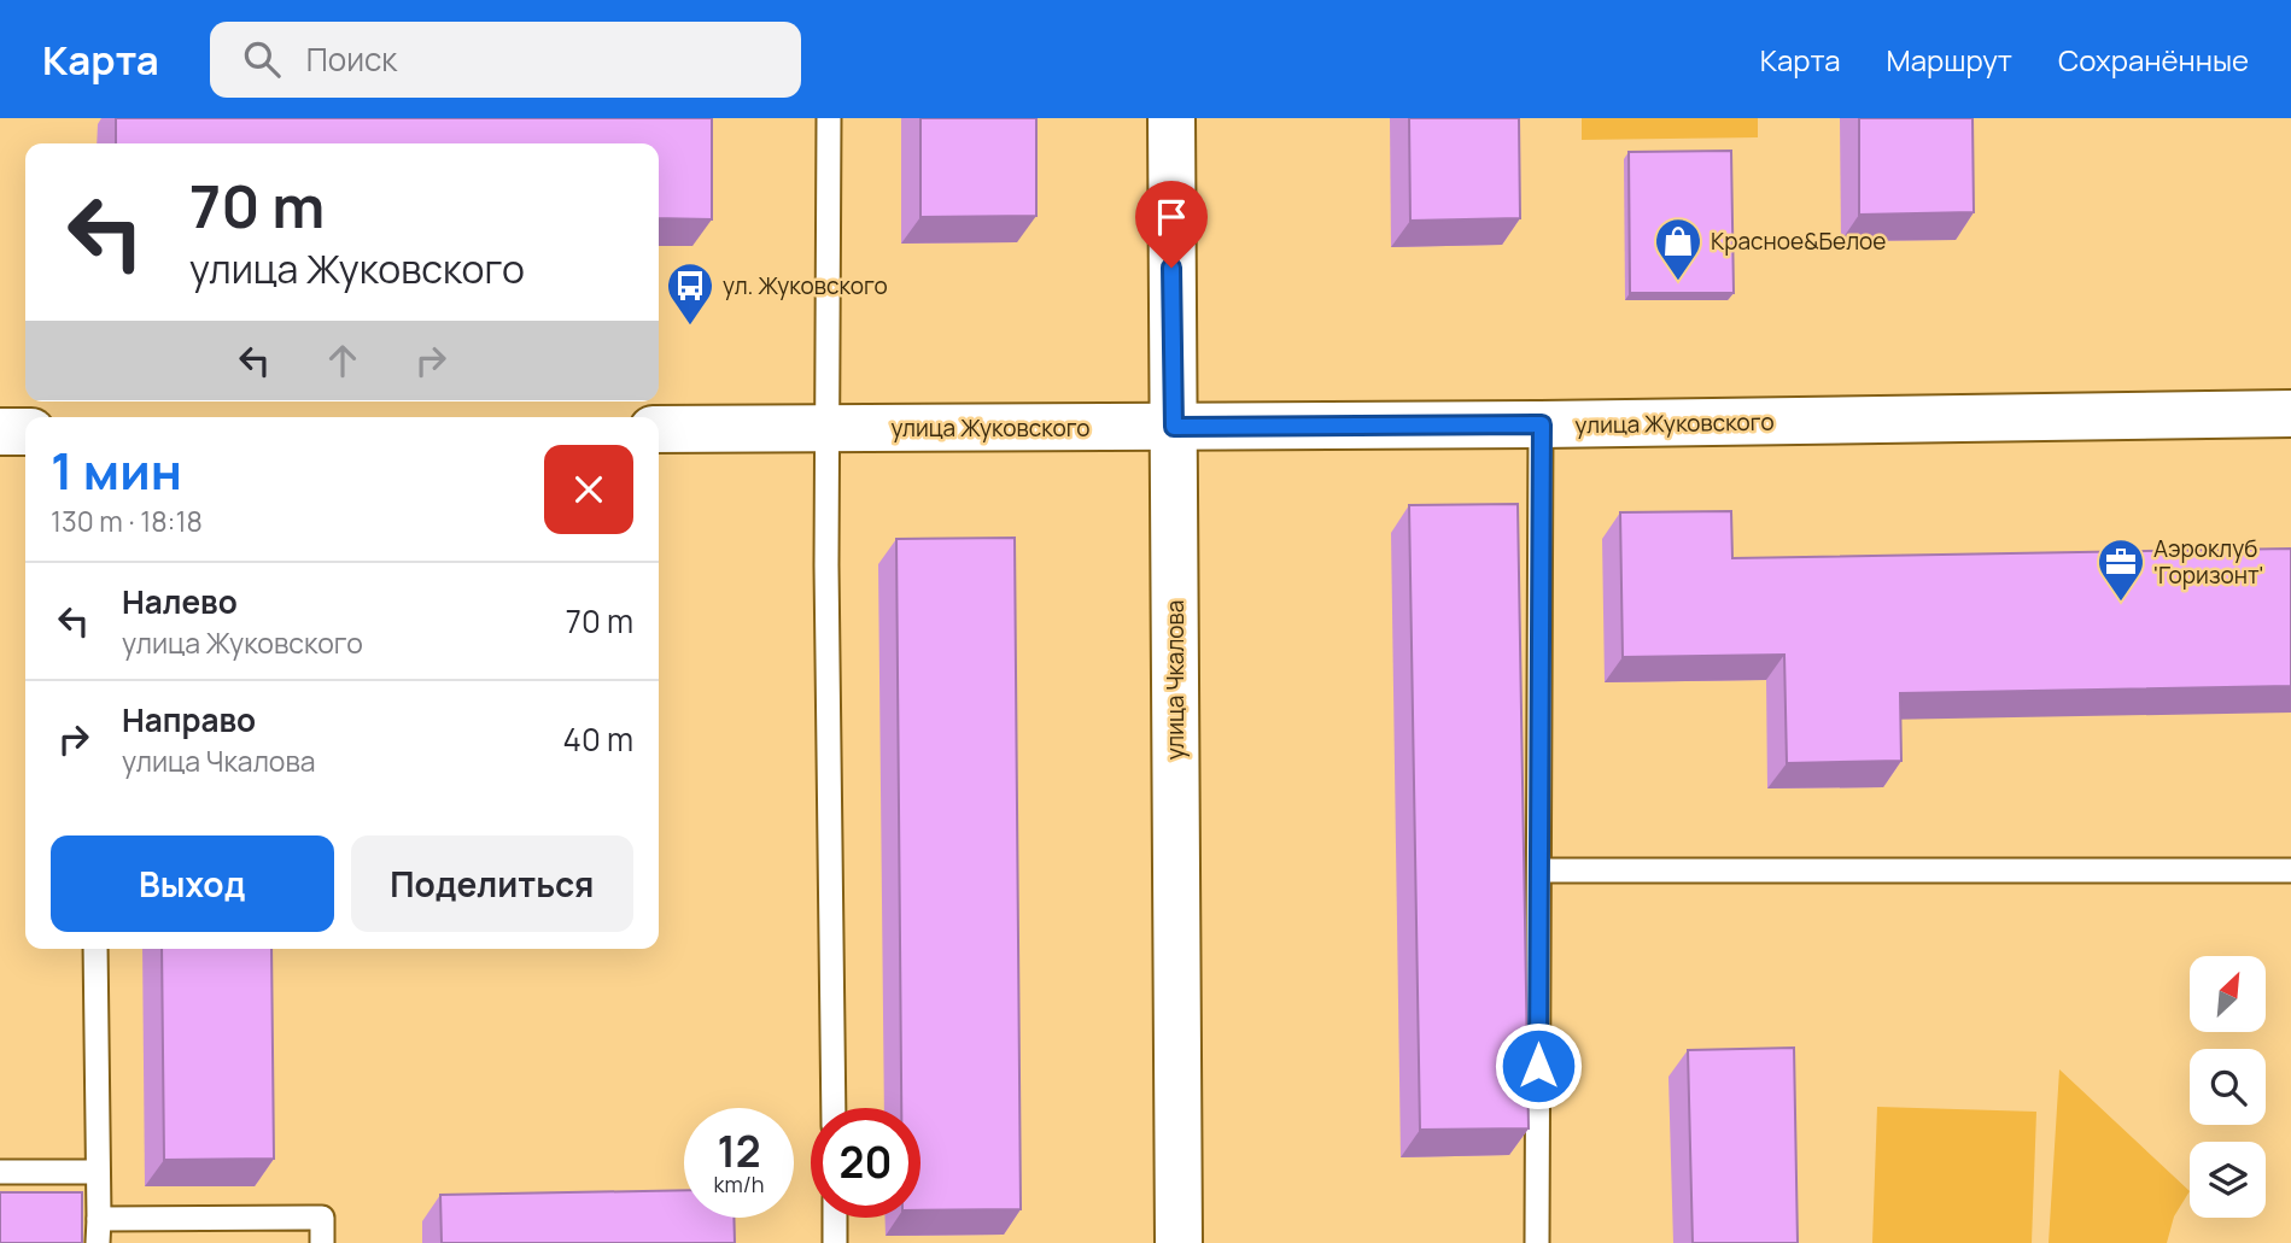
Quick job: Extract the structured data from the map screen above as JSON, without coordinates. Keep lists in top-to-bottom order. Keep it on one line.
{"streets":{"street":["улица Жуковского","улица Чкалова"]},"crossings":[["улица Жуковского","улица Чкалова"]],"places":{"shop":["Красное&Белое"],"bus stop":["ул. Жуковского"],"office":["Аэроклуб 'Горизонт'"]},"north":"top right","page":{"header":"Карта","search":"Поиск","nav":["Карта","Маршрут","Сохранённые"],"turn":["70 m","улица Жуковского"],"heading":["1 мин","130 m · 18:18"],"list":[{"name":"Налево","note":"улица Жуковского","value":"70 m"},{"name":"Направо","note":"улица Чкалова","value":"40 m"}],"buttons":["Выход","Поделиться"],"speed":"12 km/h","limit":"20"}}
